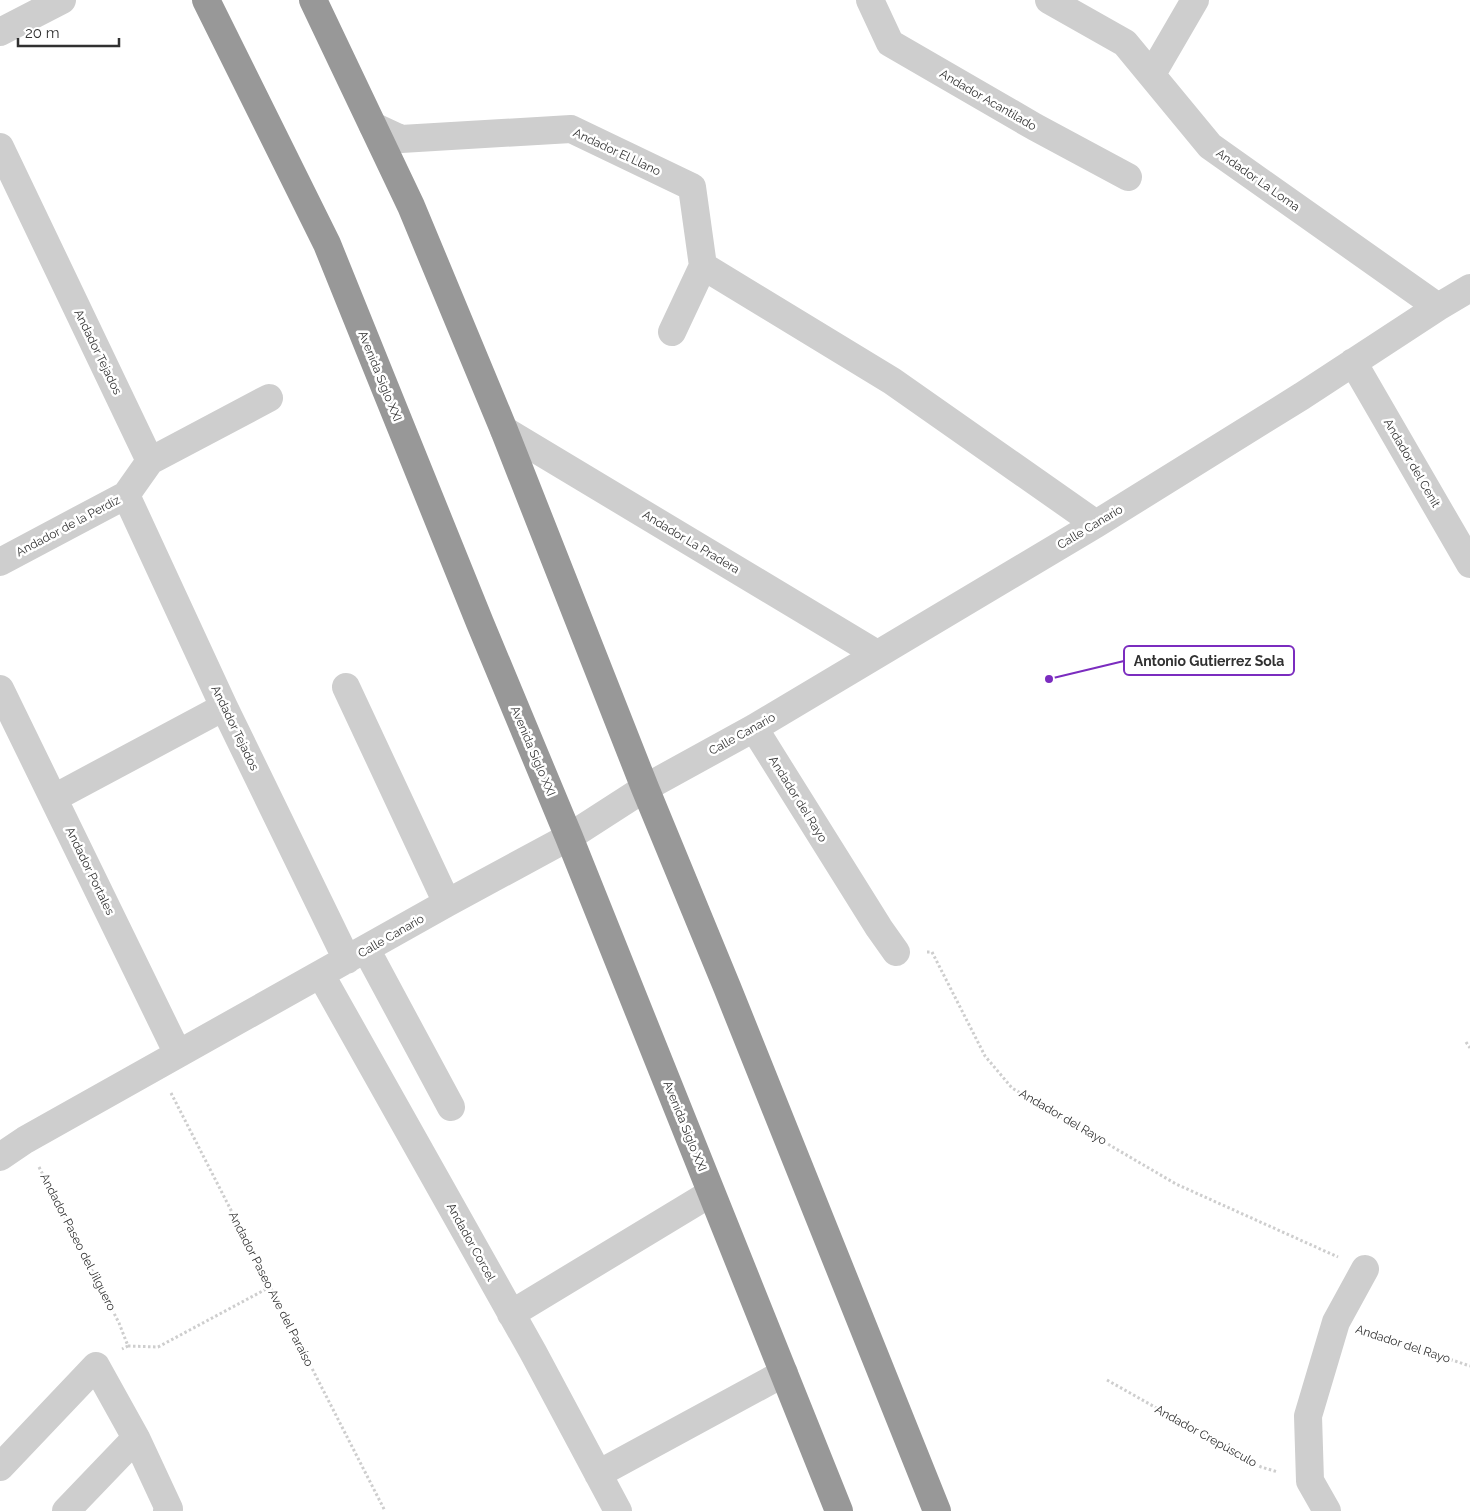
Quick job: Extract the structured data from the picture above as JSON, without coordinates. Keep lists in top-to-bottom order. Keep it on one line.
{"streets":{"highway":["Avenida Siglo XXI"],"street":["Andador Acantilado","Andador El Llano","Andador La Loma","Andador Tejados","Andador del Cenit","Andador de la Perdíz","Calle Canario","Andador La Pradera","Andador del Rayo","Andador Portales","Andador Corcel"],"path":["Andador Paseo del Jilguero","Andador Paseo Ave del Paraíso","Andador Crepúsculo"]},"crossings":[["Andador La Loma","Calle Canario"],["Andador Tejados","Andador de la Perdíz"],["Andador Tejados","Calle Canario"],["Avenida Siglo XXI","Calle Canario"],["Andador del Cenit","Calle Canario"],["Calle Canario","Andador La Pradera"],["Calle Canario","Andador del Rayo"],["Calle Canario","Andador Portales"],["Calle Canario","Andador Paseo del Jilguero"],["Calle Canario","Andador Corcel"],["Calle Canario","Andador Paseo Ave del Paraíso"],["Andador Portales","Andador Paseo Ave del Paraíso"]],"places":["Antonio Gutierrez Sola"],"scale_bar":"20 m"}
